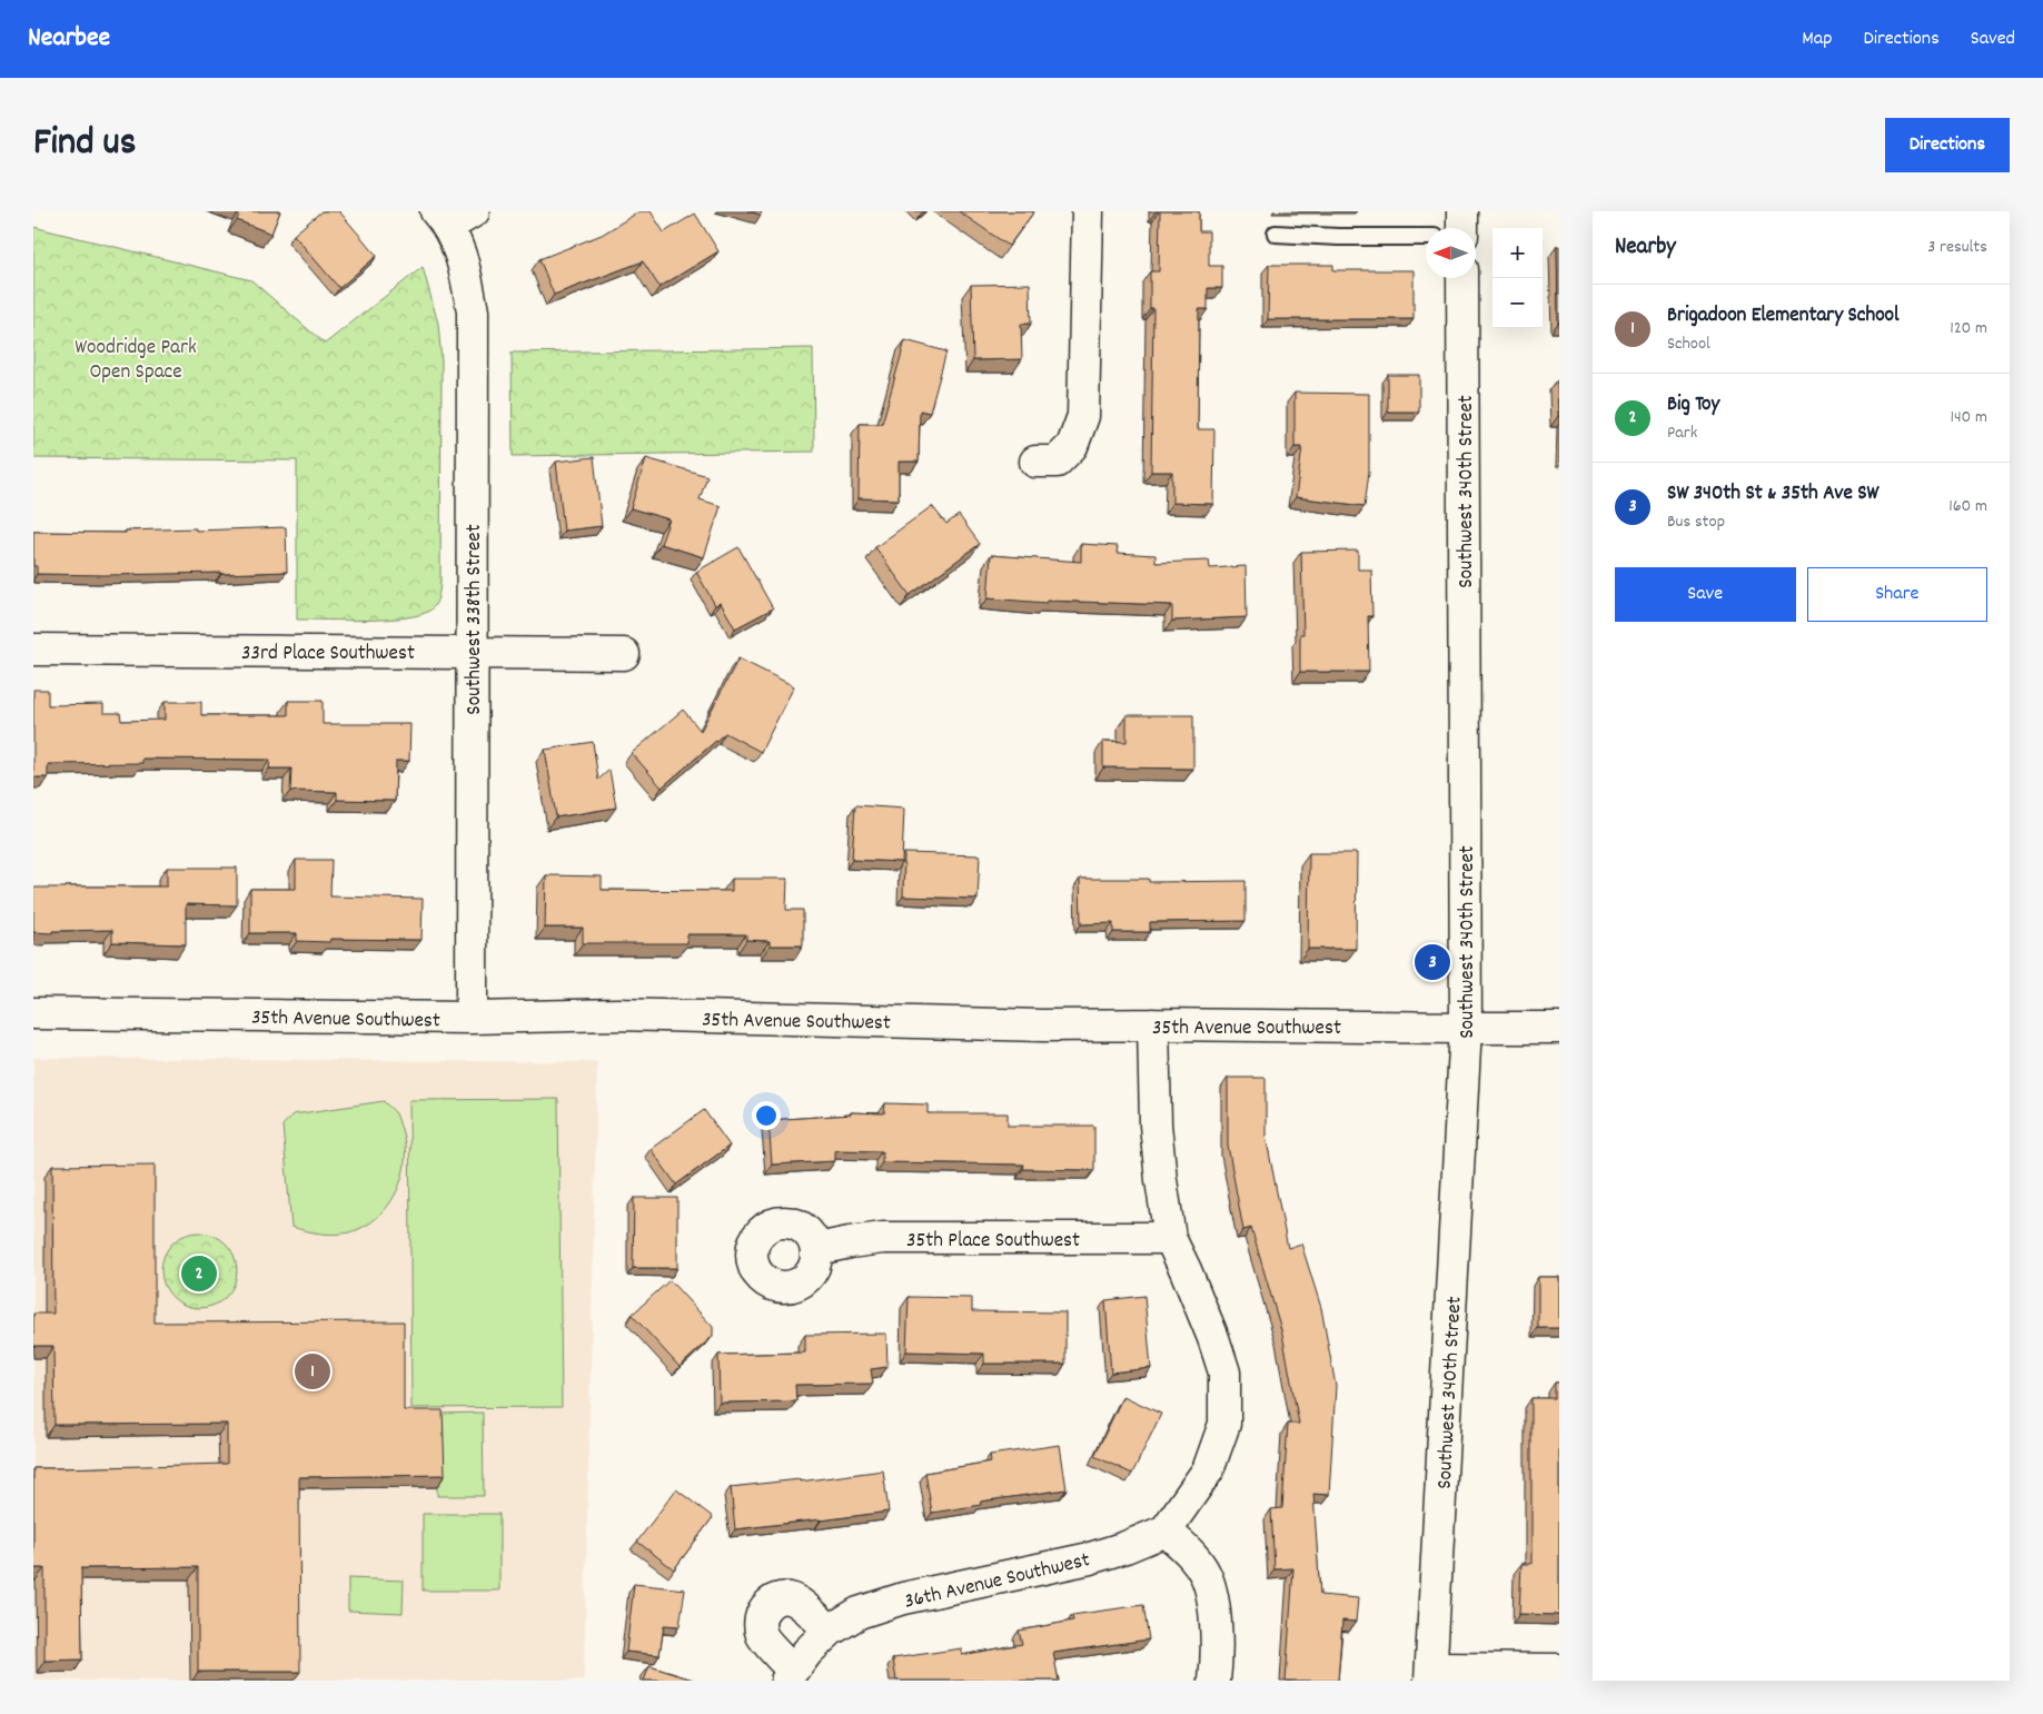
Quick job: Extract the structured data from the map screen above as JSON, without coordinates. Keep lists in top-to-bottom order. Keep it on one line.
{"streets":{"street":["Southwest 340th Street","Southwest 338th Street","33rd Place Southwest","35th Avenue Southwest","35th Place Southwest","36th Avenue Southwest"]},"crossings":[["Southwest 340th Street","35th Avenue Southwest"],["Southwest 338th Street","33rd Place Southwest"],["Southwest 338th Street","35th Avenue Southwest"]],"parks":["Woodridge Park Open Space"],"north":"left","page":{"header":"Nearbee","nav":["Map","Directions","Saved"],"title":"Find us","buttons":["Directions",["Save","Share"]],"heading":["Nearby","3 results"],"map_buttons":["+","−"],"list":[{"mark":"1","name":"Brigadoon Elementary School","note":"School","value":"120 m"},{"mark":"2","name":"Big Toy","note":"Park","value":"140 m"},{"mark":"3","name":"SW 340th St & 35th Ave SW","note":"Bus stop","value":"160 m"}],"pins":["3","2","1"]}}
